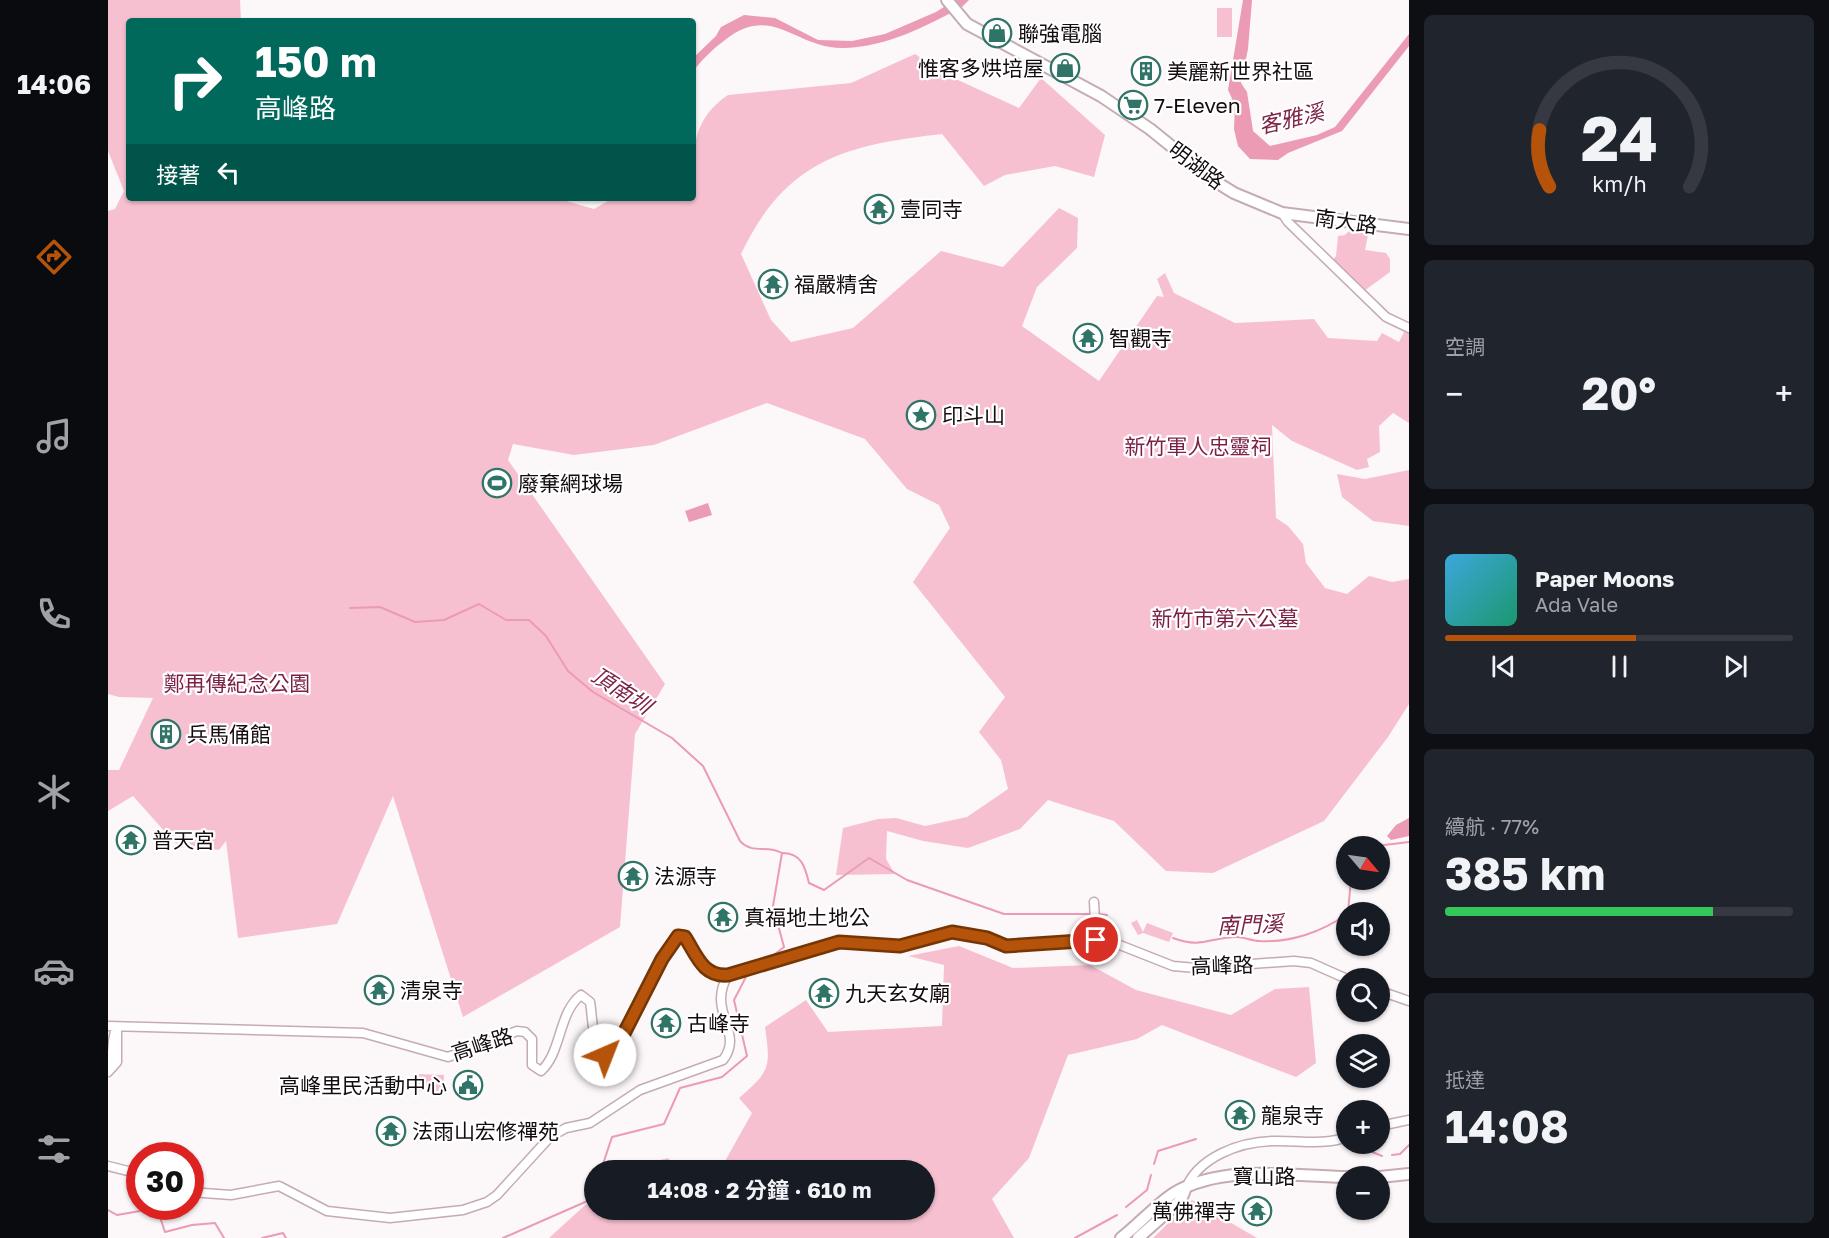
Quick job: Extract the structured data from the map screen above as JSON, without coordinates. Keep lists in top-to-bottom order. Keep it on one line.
{"streets":{"main road":["明湖路","南大路","寶山路"],"street":["高峰路"]},"crossings":[["明湖路","南大路"]],"water":["客雅溪","頂南圳","南門溪"],"parks":["新竹軍人忠靈祠","新竹市第六公墓","鄭再傳紀念公園"],"places":{"shop":["聯強電腦","惟客多烘培屋"],"building":["美麗新世界社區","兵馬俑館"],"supermarket":["7-Eleven"],"temple":["壹同寺","福嚴精舍","智觀寺","普天宮","法源寺","真福地土地公","清泉寺","九天玄女廟","古峰寺","龍泉寺","法雨山宏修禪苑","萬佛禪寺"],"place":["印斗山"],"sports":["廢棄網球場"],"public building":["高峰里民活動中心"]},"north":"bottom right","page":{"tabs":"14:06","turn":["150 m","高峰路"],"then":"接著","tile":["空調",["續航 · 77%","385 km"],["抵達","14:08"]],"heat":["−","20°","+"],"song":["Paper Moons","Ada Vale"],"map_buttons":["+","−"],"limit":"30","trip":"14:08 · 2 分鐘 · 610 m","gauge":["24","km/h"]}}
